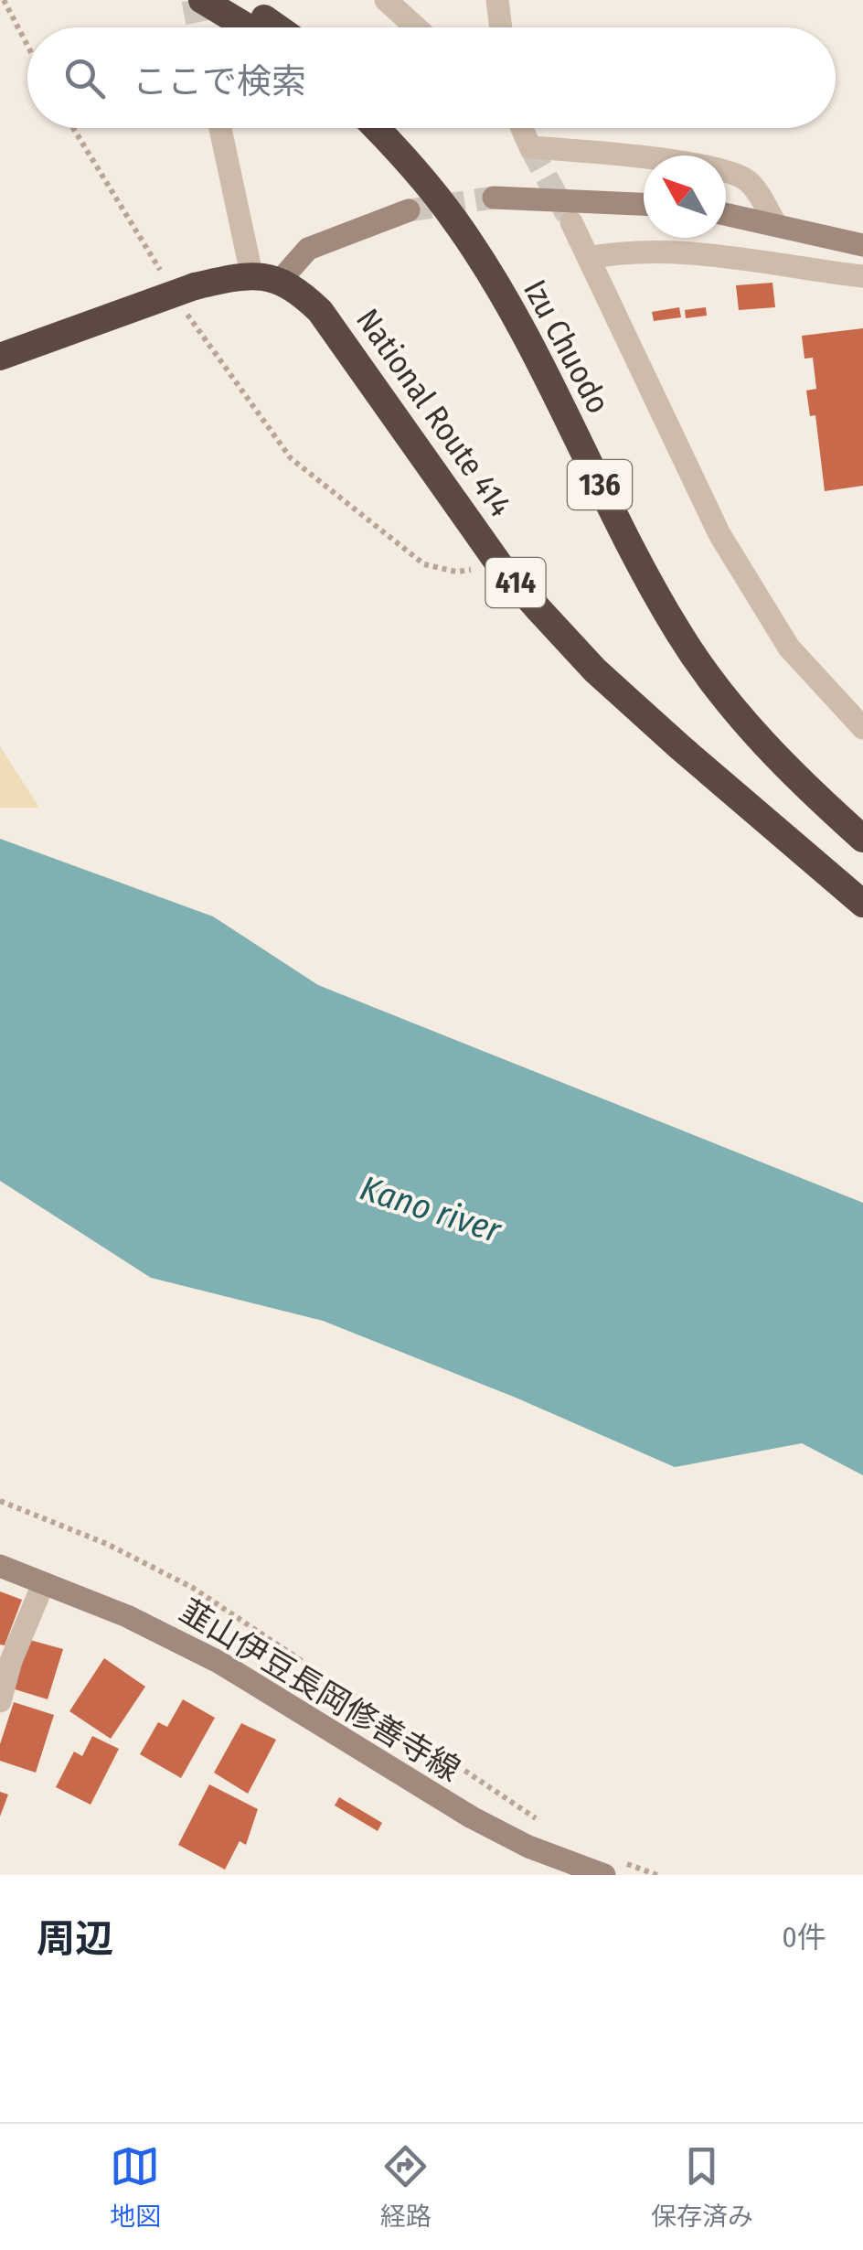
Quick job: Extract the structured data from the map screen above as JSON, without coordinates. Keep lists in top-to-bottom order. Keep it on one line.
{"streets":{"highway":["Izu Chuodo","National Route 414","136","414"],"main road":["韮山伊豆長岡修善寺線"]},"water":["Kano river"],"north":"top left","page":{"search":"ここで検索","heading":["周辺","0件"],"nav":["地図","経路","保存済み"]}}
